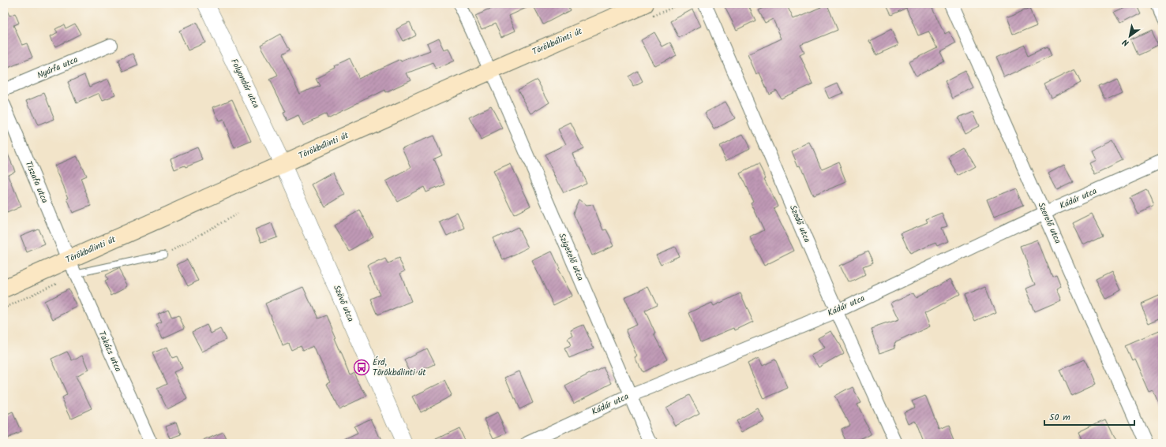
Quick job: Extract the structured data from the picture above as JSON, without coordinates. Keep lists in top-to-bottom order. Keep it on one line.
{"streets":{"main road":["Törökbálinti út"],"street":["Nyárfa utca","Folyondár utca","Tiszafa utca","Kádár utca","Szerelő utca","Szedő utca","Szigetelő utca","Szövő utca","Takács utca"]},"crossings":[["Törökbálinti út","Folyondár utca"],["Törökbálinti út","Tiszafa utca"],["Törökbálinti út","Szigetelő utca"],["Törökbálinti út","Szövő utca"],["Törökbálinti út","Takács utca"],["Folyondár utca","Szövő utca"],["Tiszafa utca","Takács utca"],["Kádár utca","Szerelő utca"],["Kádár utca","Szedő utca"],["Kádár utca","Szigetelő utca"]],"places":{"bus stop":["Érd, Törökbálinti út"]},"scale_bar":"50 m","north":"bottom left"}
